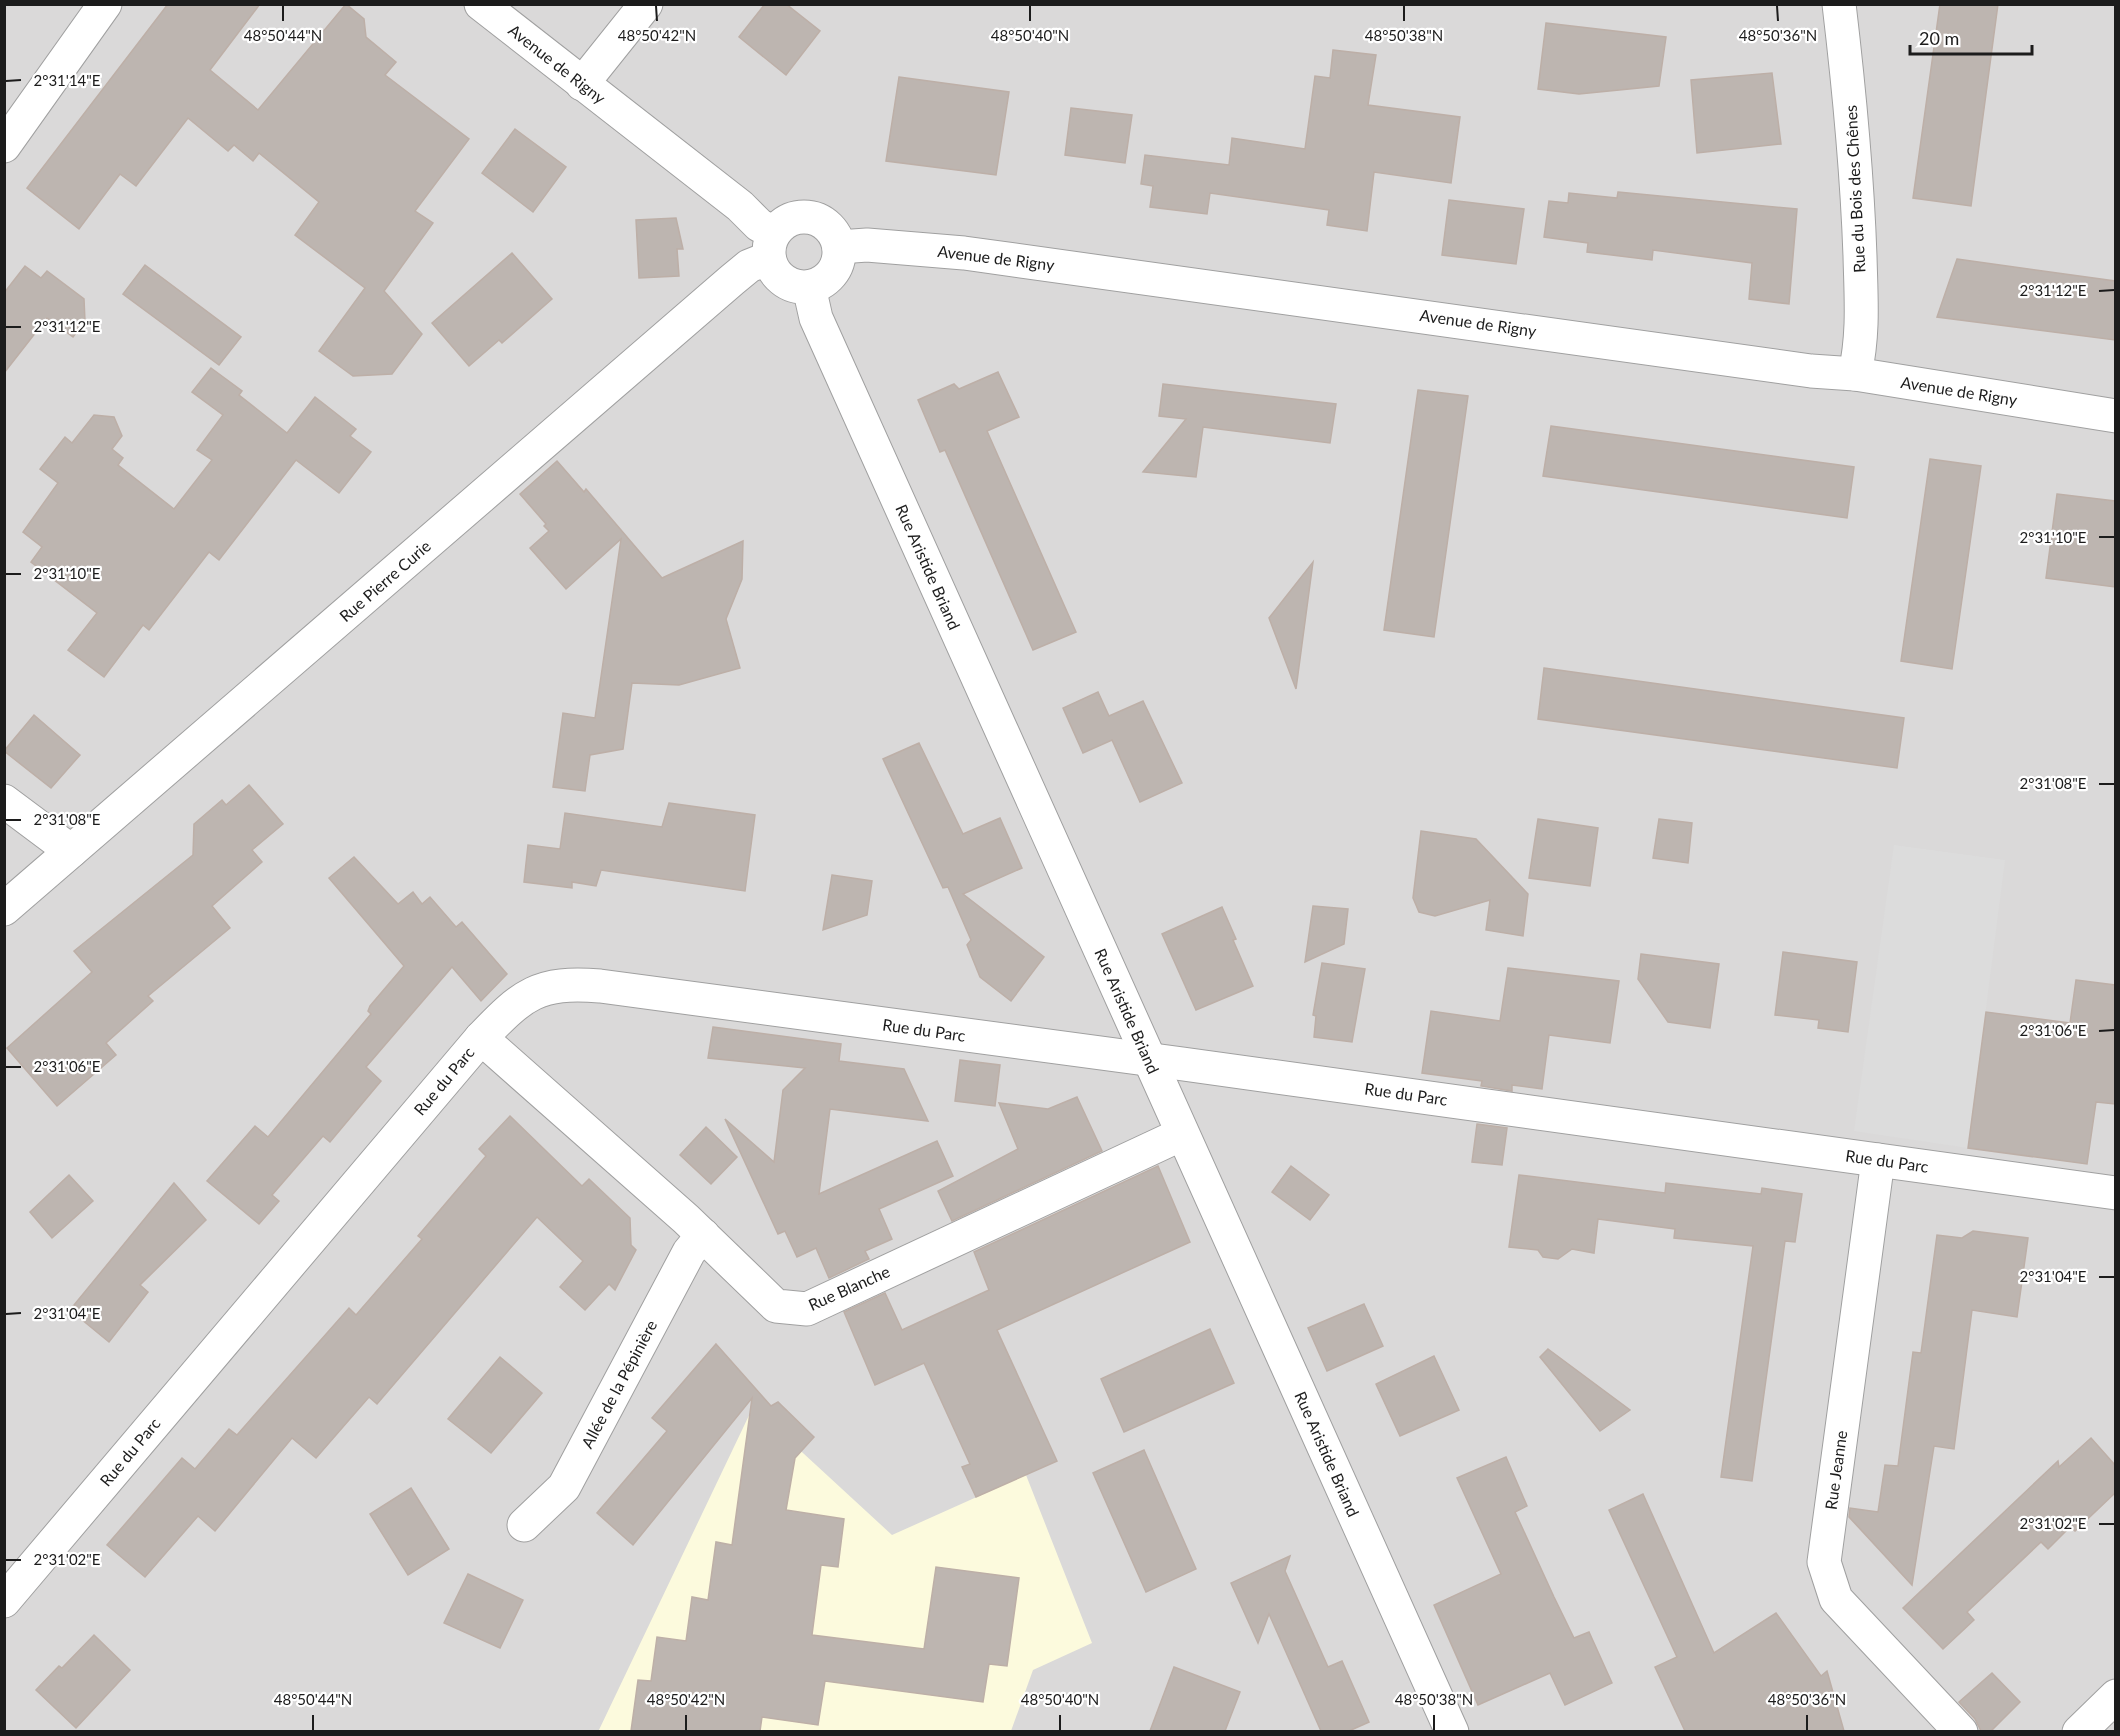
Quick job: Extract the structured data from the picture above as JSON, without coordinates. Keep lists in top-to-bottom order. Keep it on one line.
{"streets":{"street":["Avenue de Rigny","Rue du Bois des Chênes","Rue Aristide Briand","Rue Pierre Curie","Rue du Parc","Rue Blanche","Allée de la Pépinière","Rue Jeanne"]},"crossings":[["Avenue de Rigny","Rue du Bois des Chênes"],["Avenue de Rigny","Rue Aristide Briand"],["Avenue de Rigny","Rue Pierre Curie"],["Rue Aristide Briand","Rue Pierre Curie"],["Rue Aristide Briand","Rue du Parc"],["Rue Aristide Briand","Rue Blanche"],["Rue du Parc","Rue Blanche"],["Rue du Parc","Rue Jeanne"],["Rue Blanche","Allée de la Pépinière"]],"scale_bar":"20 m","coordinates":["48°50'44\"N","48°50'42\"N","48°50'40\"N","48°50'38\"N","48°50'36\"N","2°31'14\"E","2°31'12\"E","2°31'10\"E","2°31'08\"E","2°31'06\"E","2°31'04\"E","2°31'02\"E"]}
